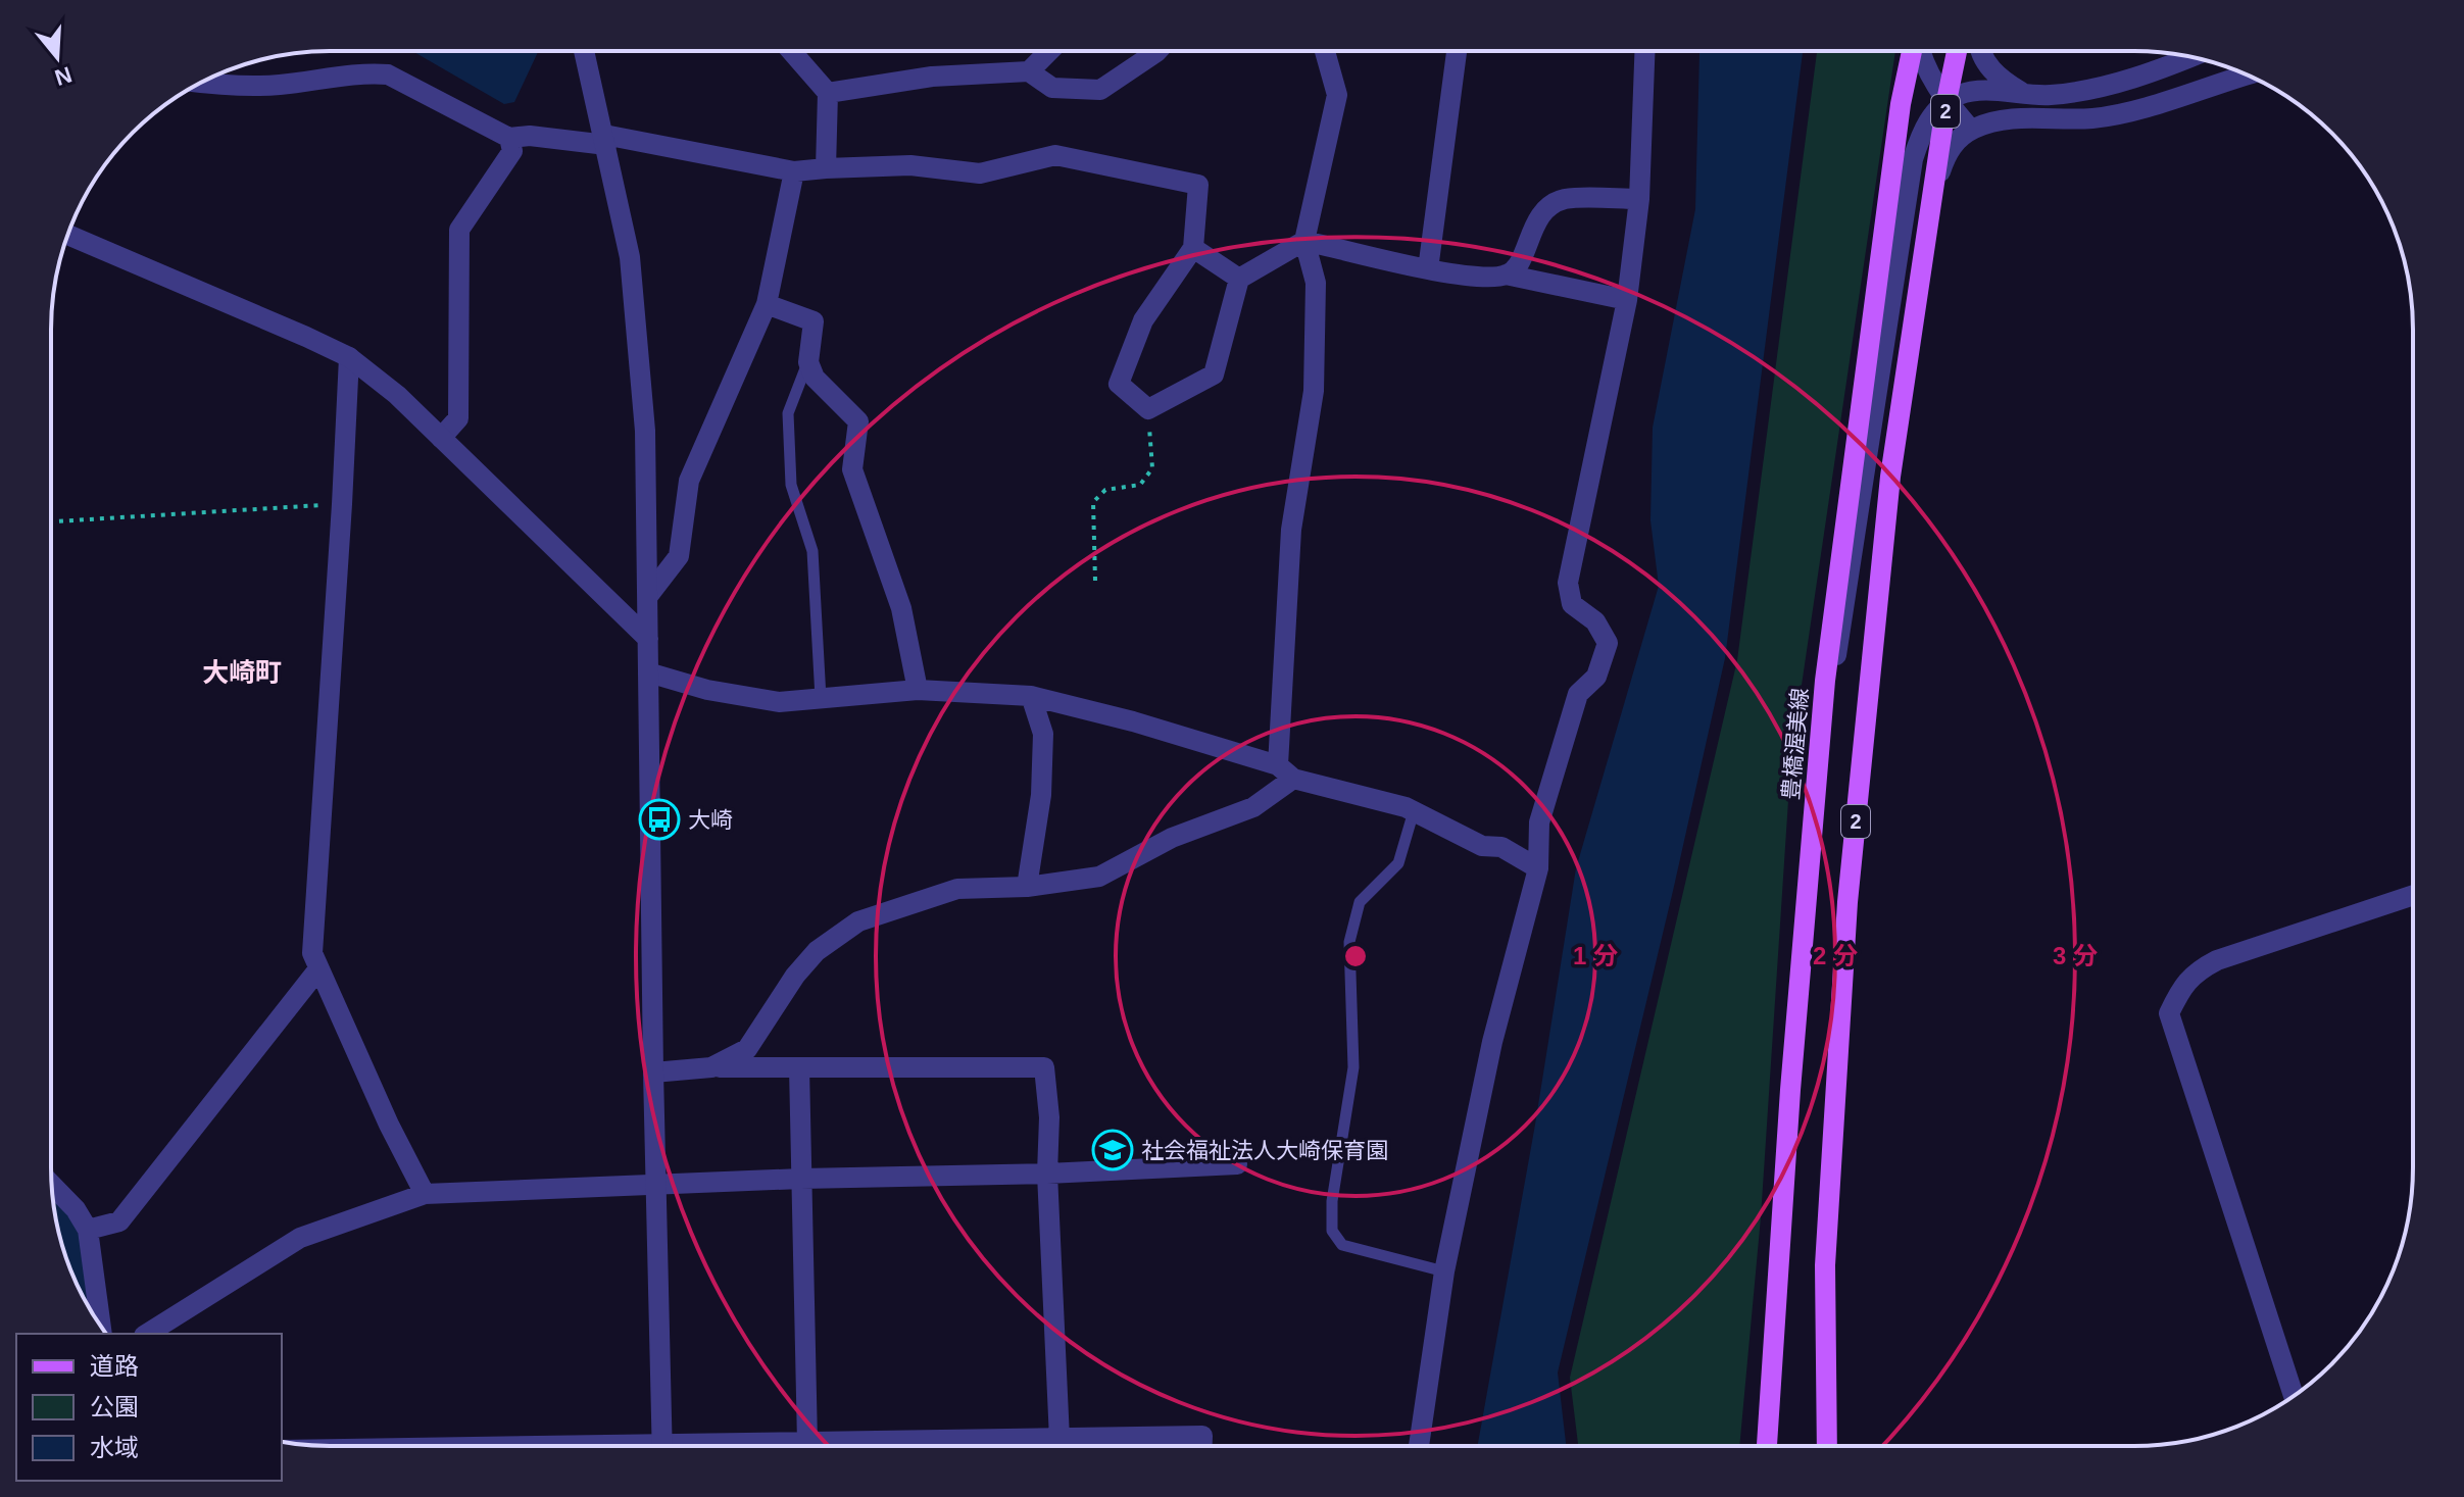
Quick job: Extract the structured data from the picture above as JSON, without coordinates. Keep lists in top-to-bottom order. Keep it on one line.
{"streets":{"main road":["2","豊橋渥美線"]},"districts":["大崎町"],"places":{"bus stop":["大崎"],"school or university":["社会福祉法人大崎保育園"]},"legend":["道路","公園","水域"],"north":"bottom","rings":["1 分","2 分","3 分"]}
